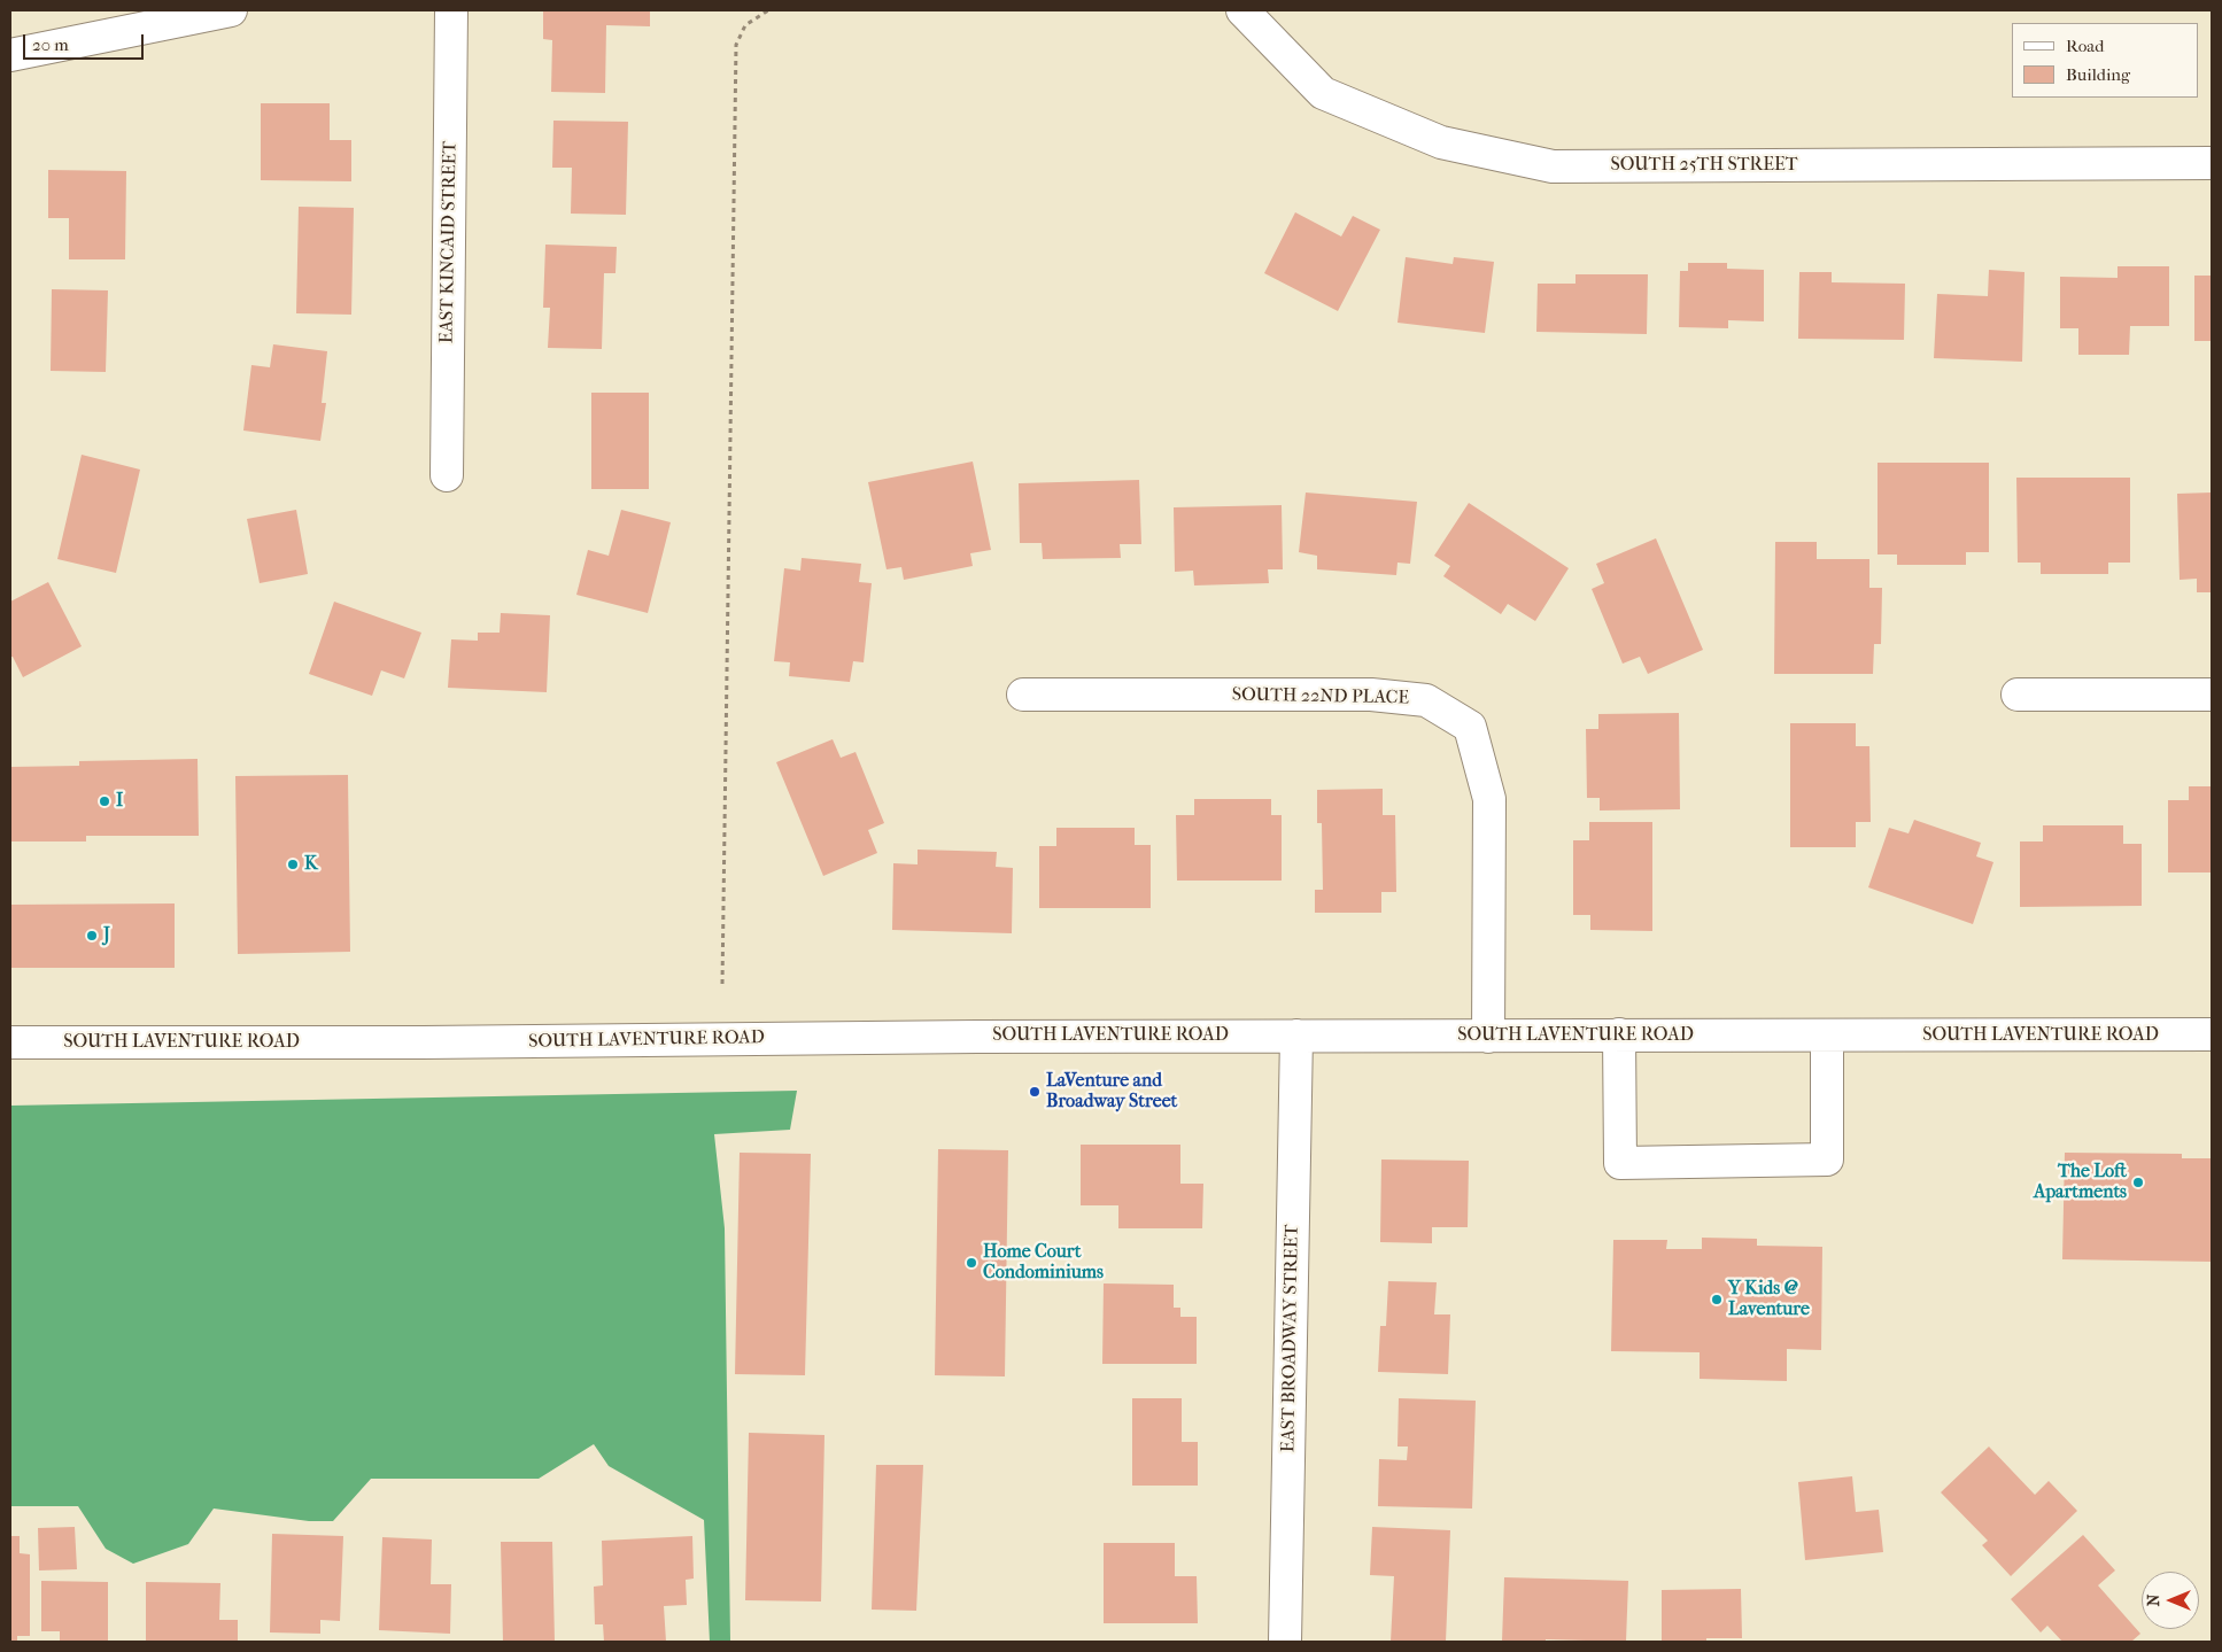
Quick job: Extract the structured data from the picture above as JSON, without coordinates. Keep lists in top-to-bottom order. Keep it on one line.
{"streets":{"street":["SOUTH 25TH STREET","EAST KINCAID STREET","SOUTH 22ND PLACE","SOUTH LAVENTURE ROAD","EAST BROADWAY STREET"]},"crossings":[["SOUTH 22ND PLACE","SOUTH LAVENTURE ROAD"],["SOUTH LAVENTURE ROAD","EAST BROADWAY STREET"]],"places":["I","K","J","LaVenture and Broadway Street","The Loft Apartments","Home Court Condominiums","Y Kids @ Laventure"],"legend":["Road","Building"],"scale_bar":"20 m","north":"left"}
